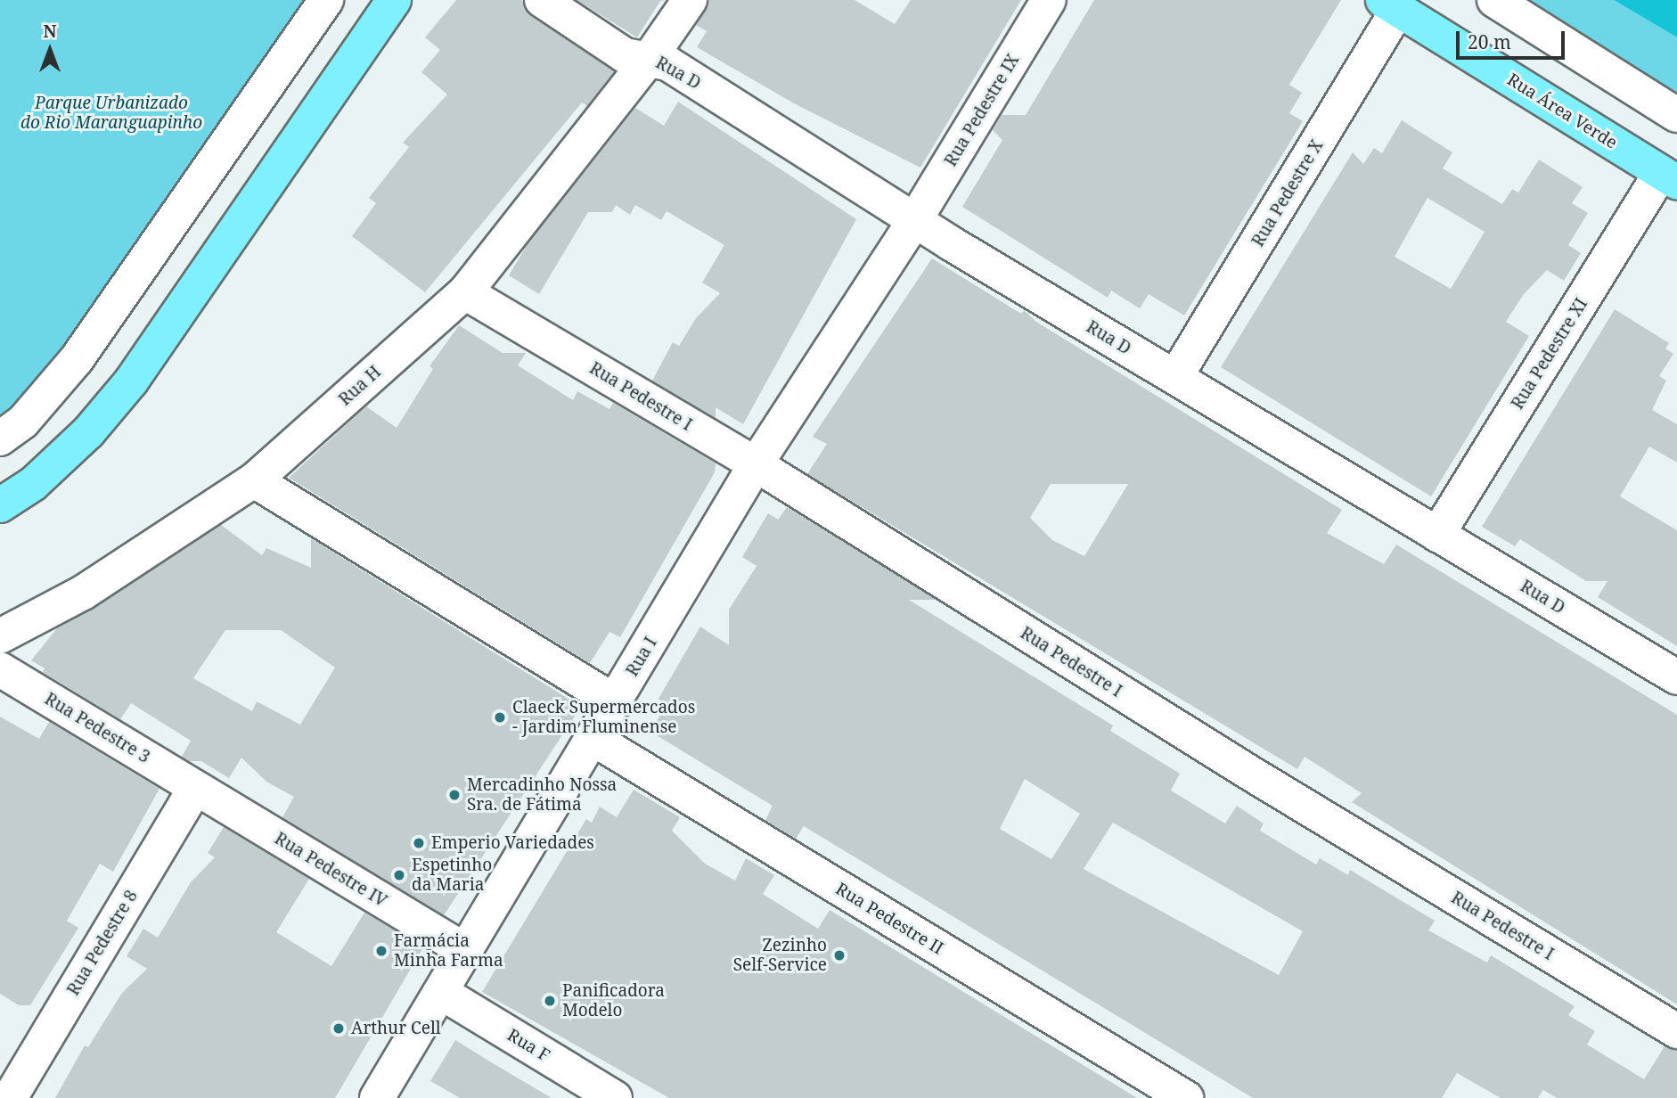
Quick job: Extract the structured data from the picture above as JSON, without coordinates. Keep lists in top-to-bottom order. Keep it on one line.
{"streets":{"main road":["Rua Área Verde"],"street":["Rua D","Rua Pedestre IX","Rua Pedestre X","Rua Pedestre XI","Rua H","Rua Pedestre I","Rua I","Rua Pedestre 3","Rua Pedestre IV","Rua Pedestre II","Rua Pedestre 8","Rua F"]},"crossings":[["Rua D","Rua Pedestre IX"],["Rua D","Rua Pedestre X"],["Rua D","Rua Pedestre XI"],["Rua D","Rua H"],["Rua D","Rua I"],["Rua Pedestre IX","Rua I"],["Rua Área Verde","Rua Pedestre X"],["Rua Área Verde","Rua Pedestre XI"],["Rua H","Rua Pedestre I"],["Rua Pedestre I","Rua I"],["Rua I","Rua Pedestre IV"],["Rua I","Rua Pedestre II"],["Rua I","Rua F"],["Rua Pedestre 3","Rua Pedestre IV"],["Rua Pedestre 3","Rua Pedestre 8"],["Rua Pedestre IV","Rua Pedestre 8"]],"parks":["Parque Urbanizado do Rio Maranguapinho"],"places":["Claeck Supermercados - Jardim Fluminense","Mercadinho Nossa Sra. de Fátima","Emperio Variedades","Espetinho da Maria","Farmácia Minha Farma","Zezinho Self-Service","Panificadora Modelo","Arthur Cell"],"scale_bar":"20 m","north":"top"}
